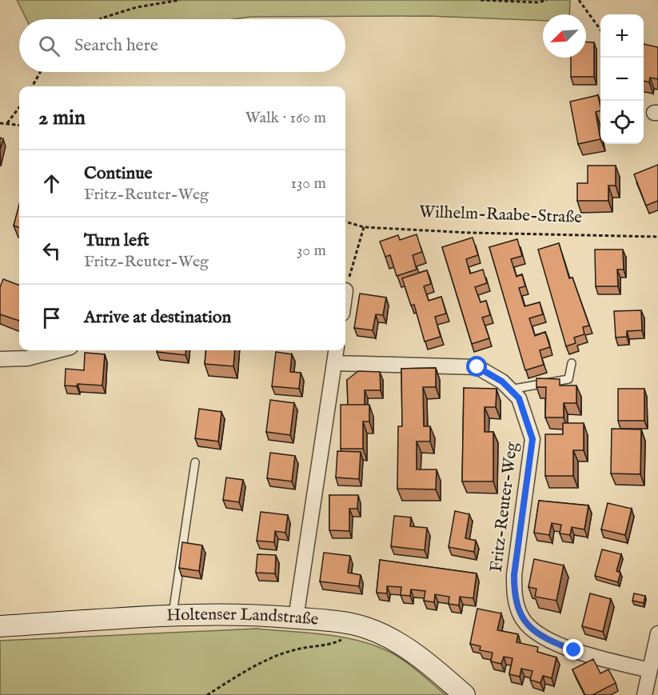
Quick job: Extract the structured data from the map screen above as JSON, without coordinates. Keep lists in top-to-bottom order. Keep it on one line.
{"streets":{"main road":["Holtenser Landstraße"],"street":["Fritz-Reuter-Weg"],"path":["Wilhelm-Raabe-Straße"]},"north":"bottom left","page":{"map_buttons":["+","−"],"search":"Search here","heading":["2 min","Walk · 160 m"],"list":[["Continue","Fritz-Reuter-Weg","130 m"],["Turn left","Fritz-Reuter-Weg","30 m"],"Arrive at destination"]}}
